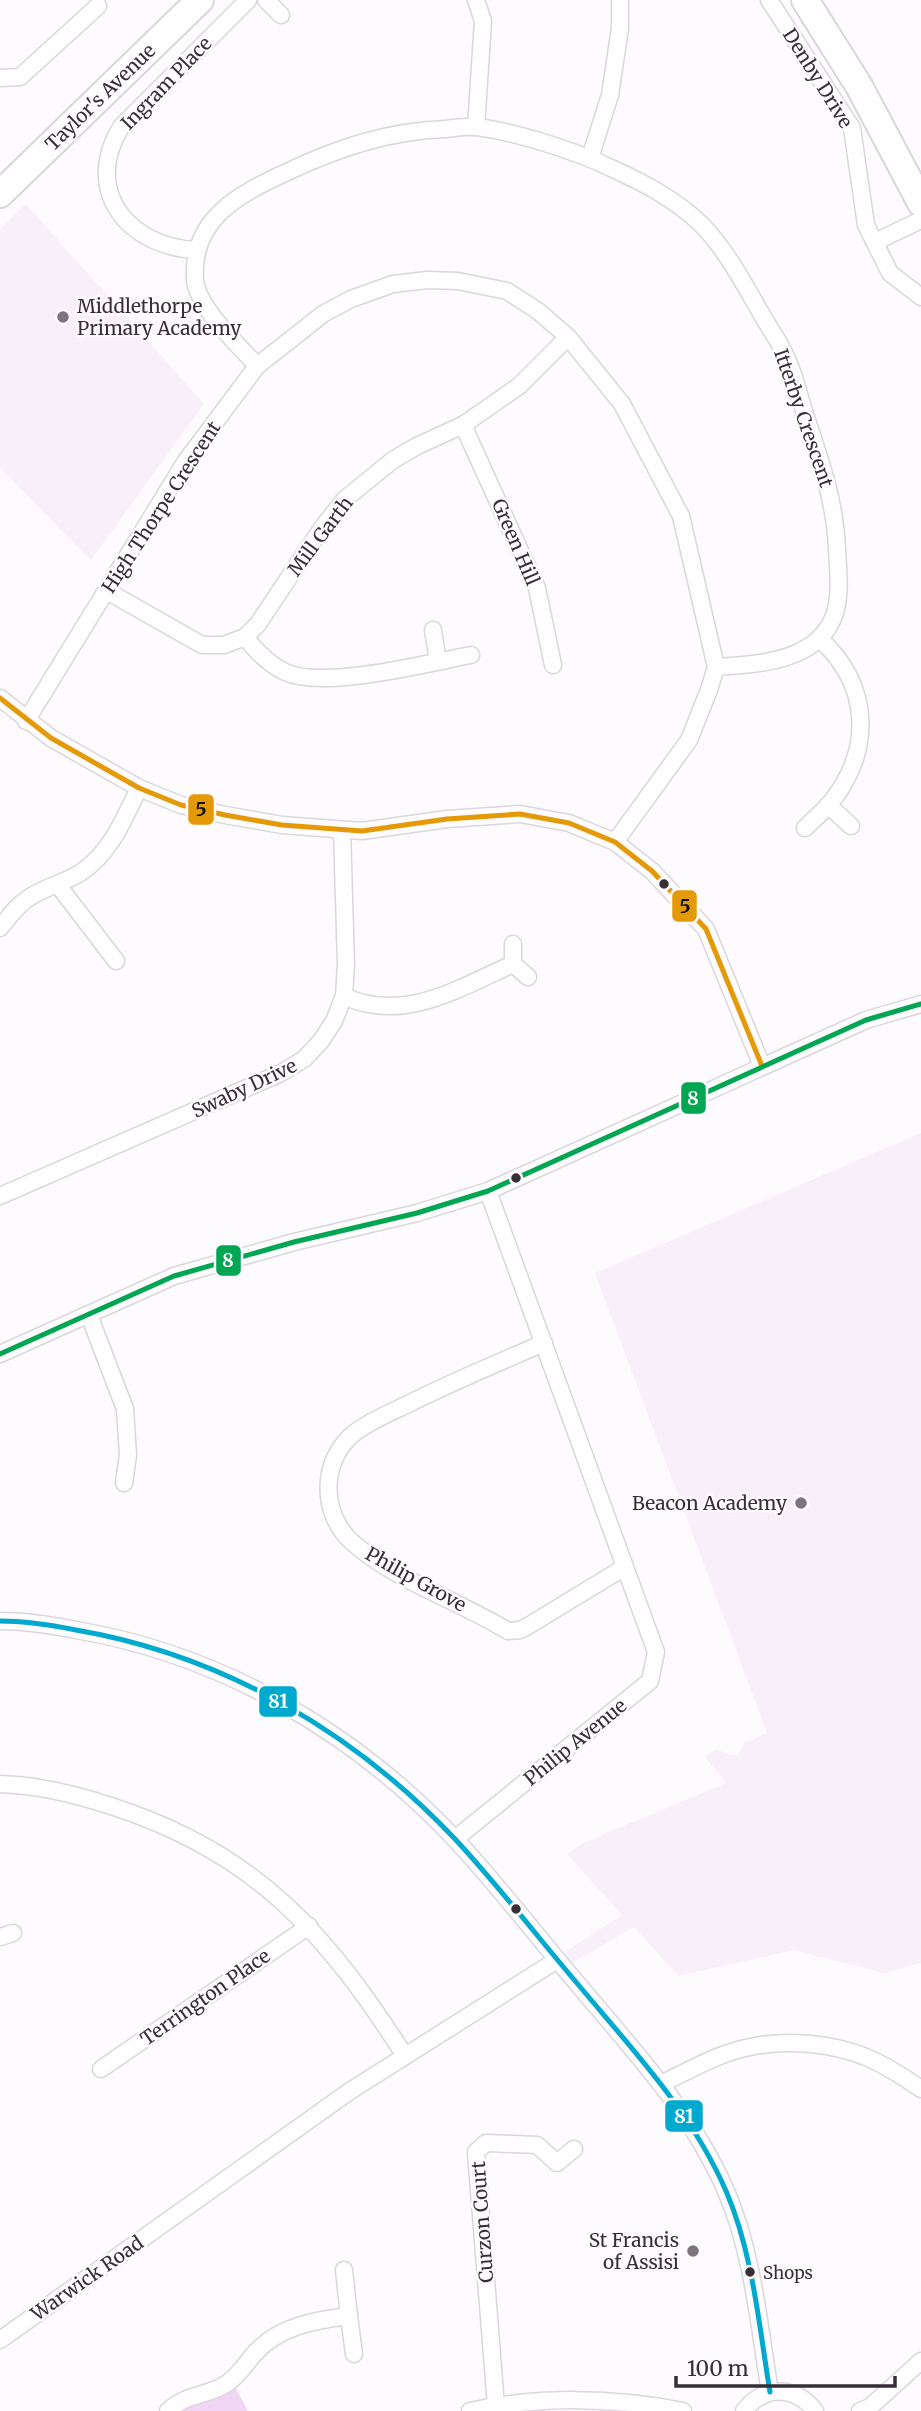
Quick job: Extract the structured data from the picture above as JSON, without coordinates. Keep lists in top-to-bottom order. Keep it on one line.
{"streets":{"main road":["Taylor's Avenue"],"street":["Denby Drive","Ingram Place","Itterby Crescent","High Thorpe Crescent","Mill Garth","Green Hill","Swaby Drive","Philip Grove","Philip Avenue","Terrington Place","Curzon Court","Warwick Road"]},"crossings":[["Ingram Place","Itterby Crescent"],["Itterby Crescent","High Thorpe Crescent"],["High Thorpe Crescent","Mill Garth"],["Mill Garth","Green Hill"],["Philip Grove","Philip Avenue"]],"places":["Middlethorpe Primary Academy","Beacon Academy","St Francis of Assisi","Shops"],"lines":["transit line 5","transit line 8","transit line 81"],"scale_bar":"100 m"}
